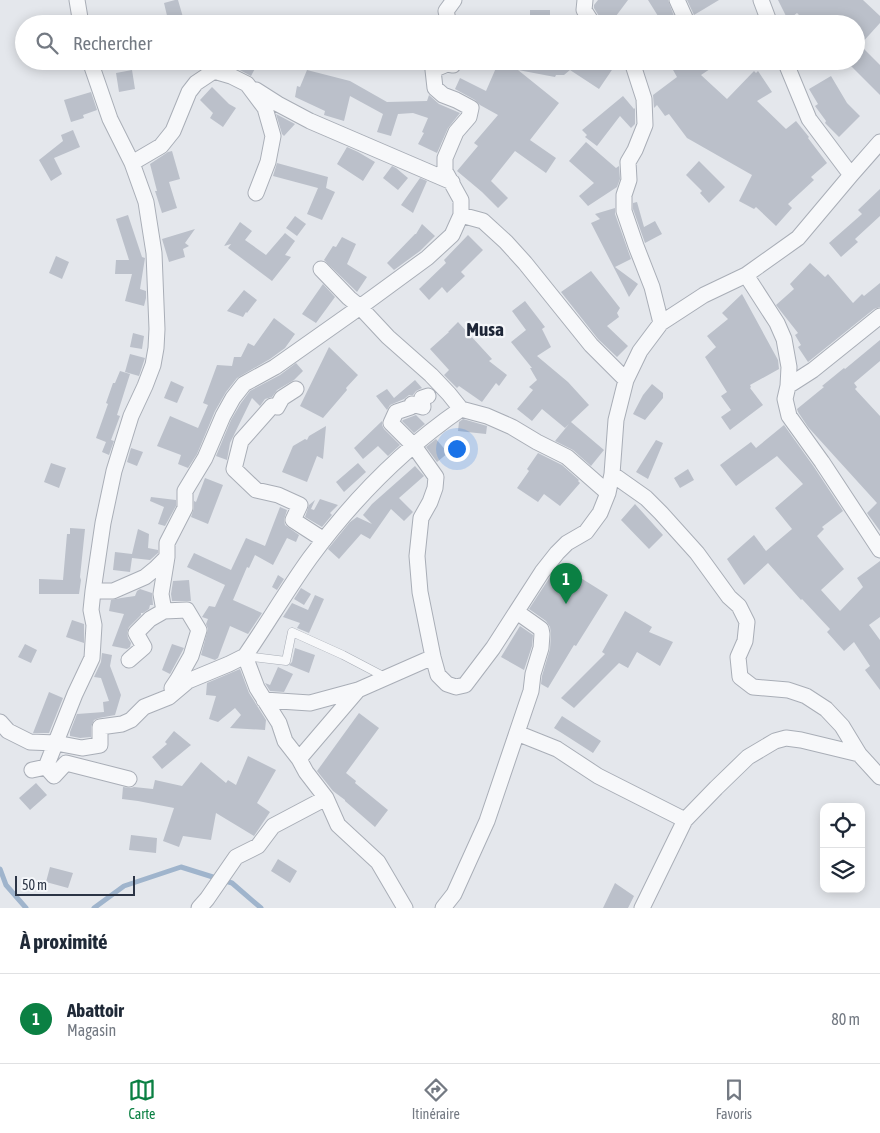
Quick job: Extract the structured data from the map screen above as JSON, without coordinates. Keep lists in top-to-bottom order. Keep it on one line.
{"districts":["Musa"],"scale_bar":"50 m","page":{"search":"Rechercher","pins":"1","scale":"50 m","heading":"À proximité","list":[{"mark":"1","name":"Abattoir","note":"Magasin","value":"80 m"}],"nav":["Carte","Itinéraire","Favoris"]}}
